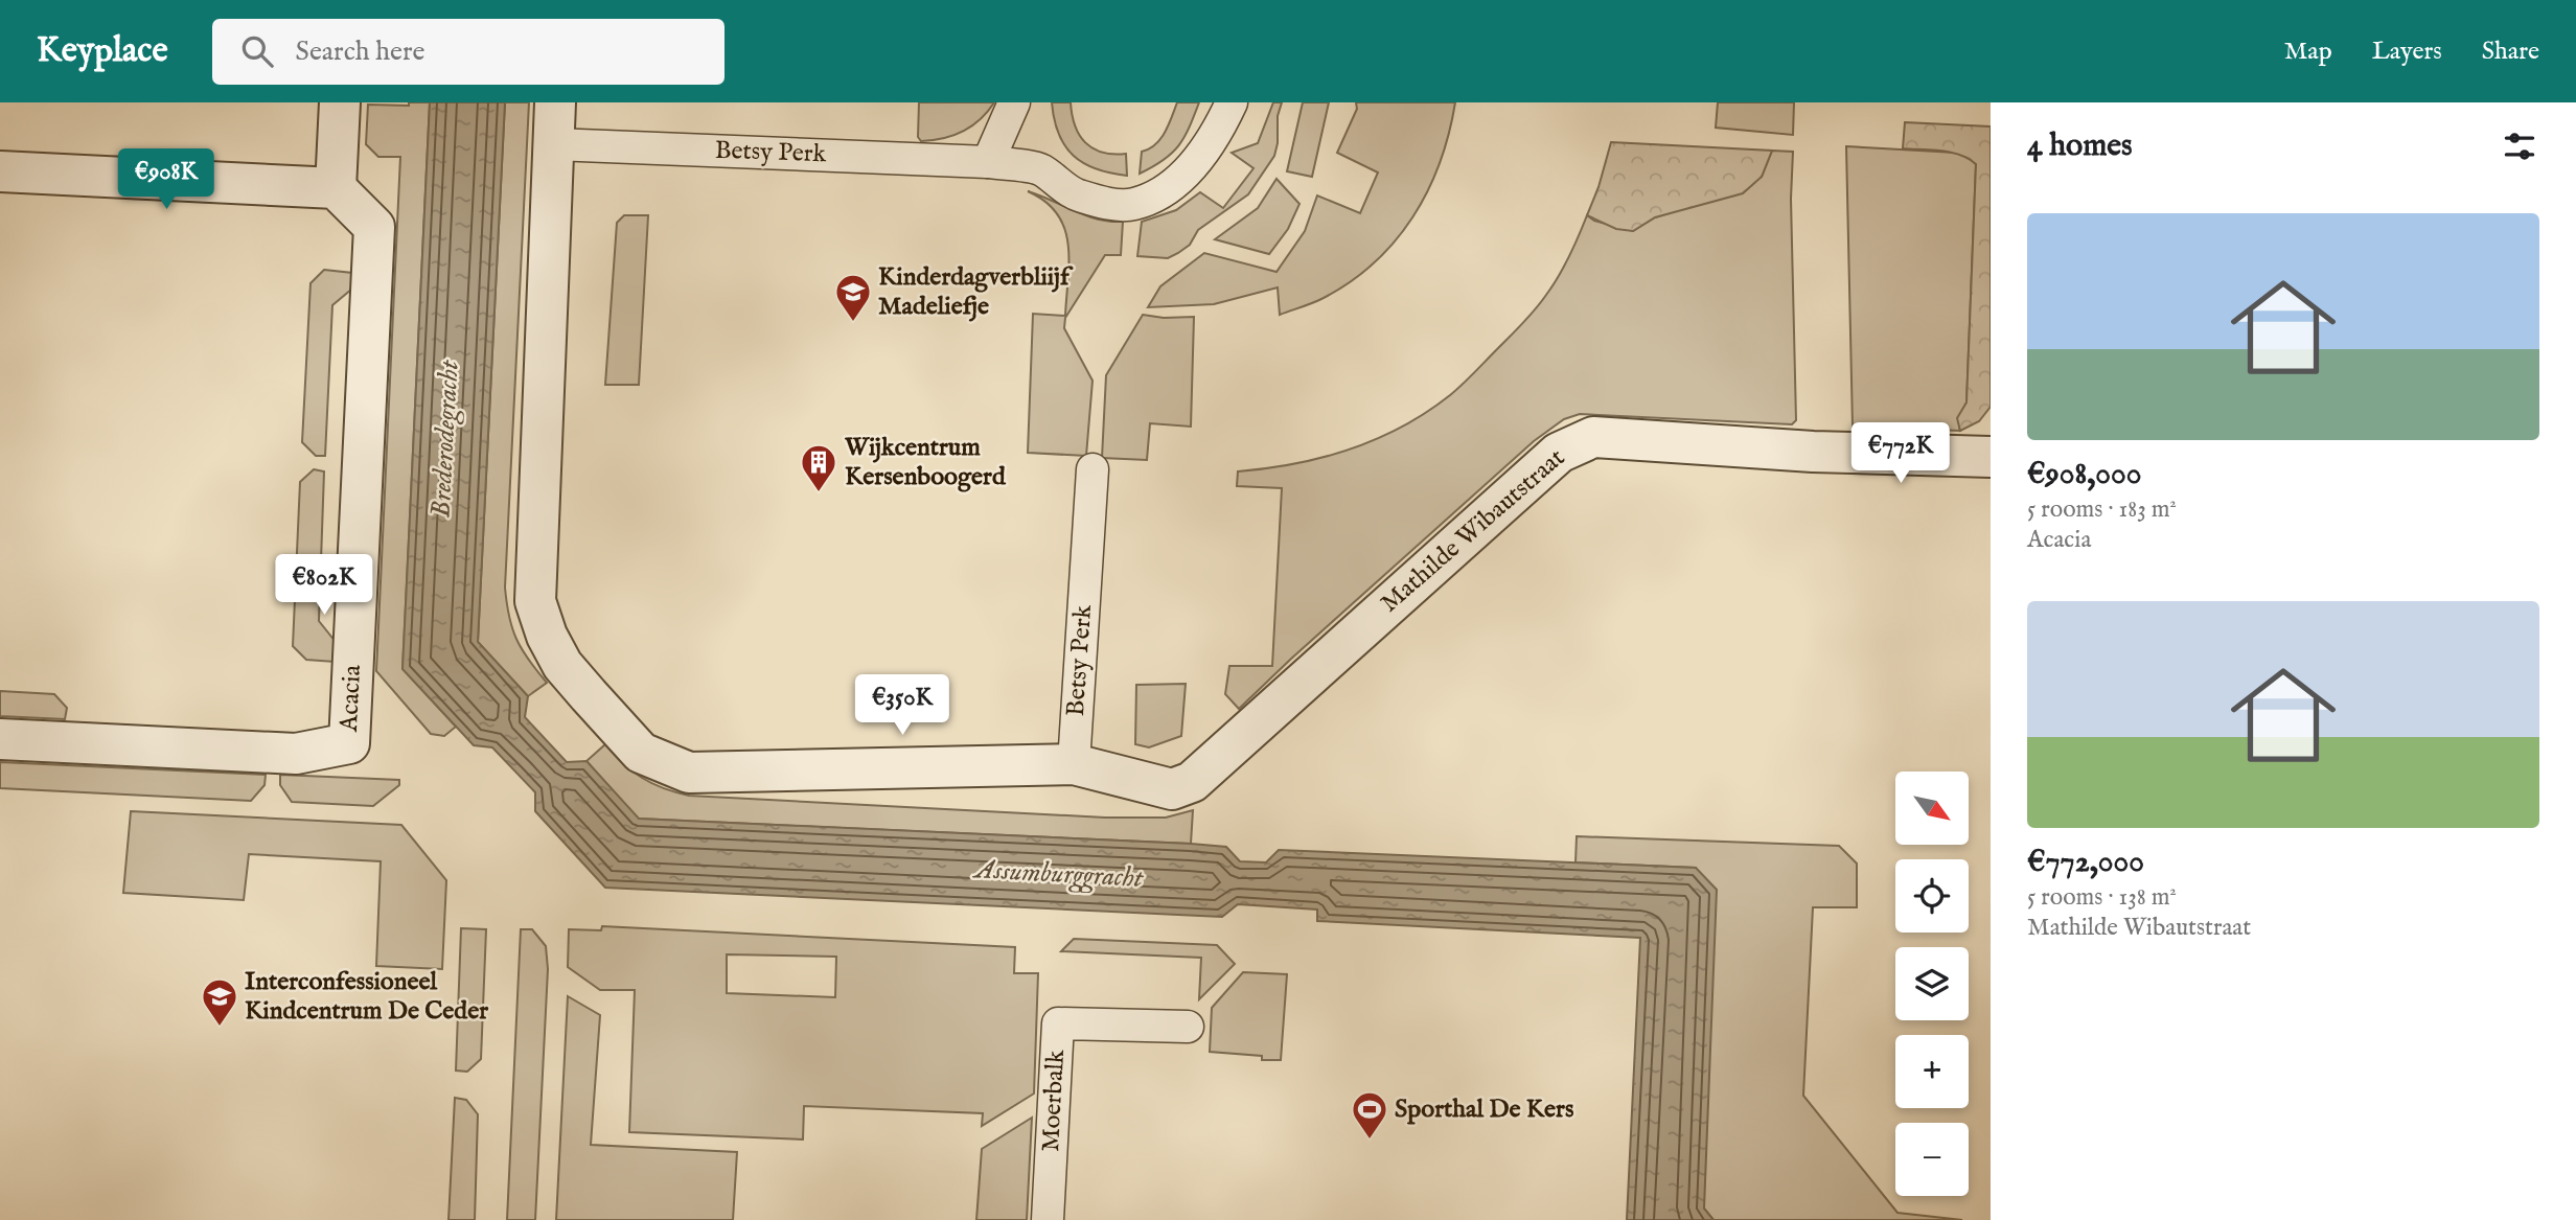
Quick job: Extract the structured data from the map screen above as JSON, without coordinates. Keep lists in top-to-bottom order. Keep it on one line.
{"streets":{"street":["Mathilde Wibautstraat","Acacia"],"lane":["Betsy Perk","Moerbalk"]},"crossings":[["Betsy Perk","Mathilde Wibautstraat"]],"water":["Brederodegracht","Assumburggracht"],"places":{"school or university":["Kinderdagverbliijf Madeliefje","Interconfessioneel Kindcentrum De Ceder"],"building":["Wijkcentrum Kersenboogerd"],"sports":["Sporthal De Kers"]},"north":"bottom right","page":{"header":"Keyplace","search":"Search here","nav":["Map","Layers","Share"],"heading":"4 homes","price":["€908K","€772K","€802K","€350K"],"list":[{"name":"€908,000","note":"5 rooms · 183 m² · Acacia"},{"name":"€772,000","note":"5 rooms · 138 m² · Mathilde Wibautstraat"}],"map_buttons":["+","−"]}}
